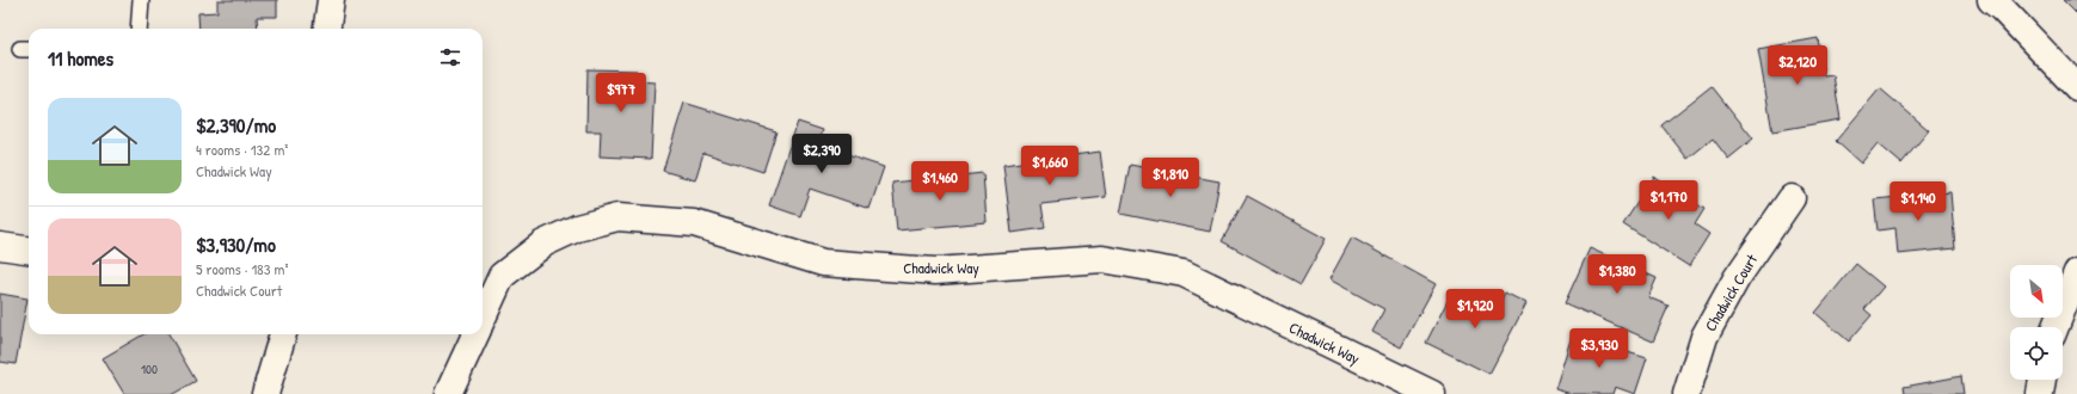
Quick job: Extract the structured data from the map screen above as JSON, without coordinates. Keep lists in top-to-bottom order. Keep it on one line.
{"streets":{"street":["Chadwick Way","Chadwick Court"]},"house_numbers":["100"],"north":"bottom right","page":{"heading":"11 homes","price":["$2,120","$977","$2,390","$1,660","$1,810","$1,460","$1,170","$1,140","$1,380","$1,920","$3,930"],"list":[{"name":"$2,390/mo","note":"4 rooms · 132 m² · Chadwick Way"},{"name":"$3,930/mo","note":"5 rooms · 183 m² · Chadwick Court"}]}}
